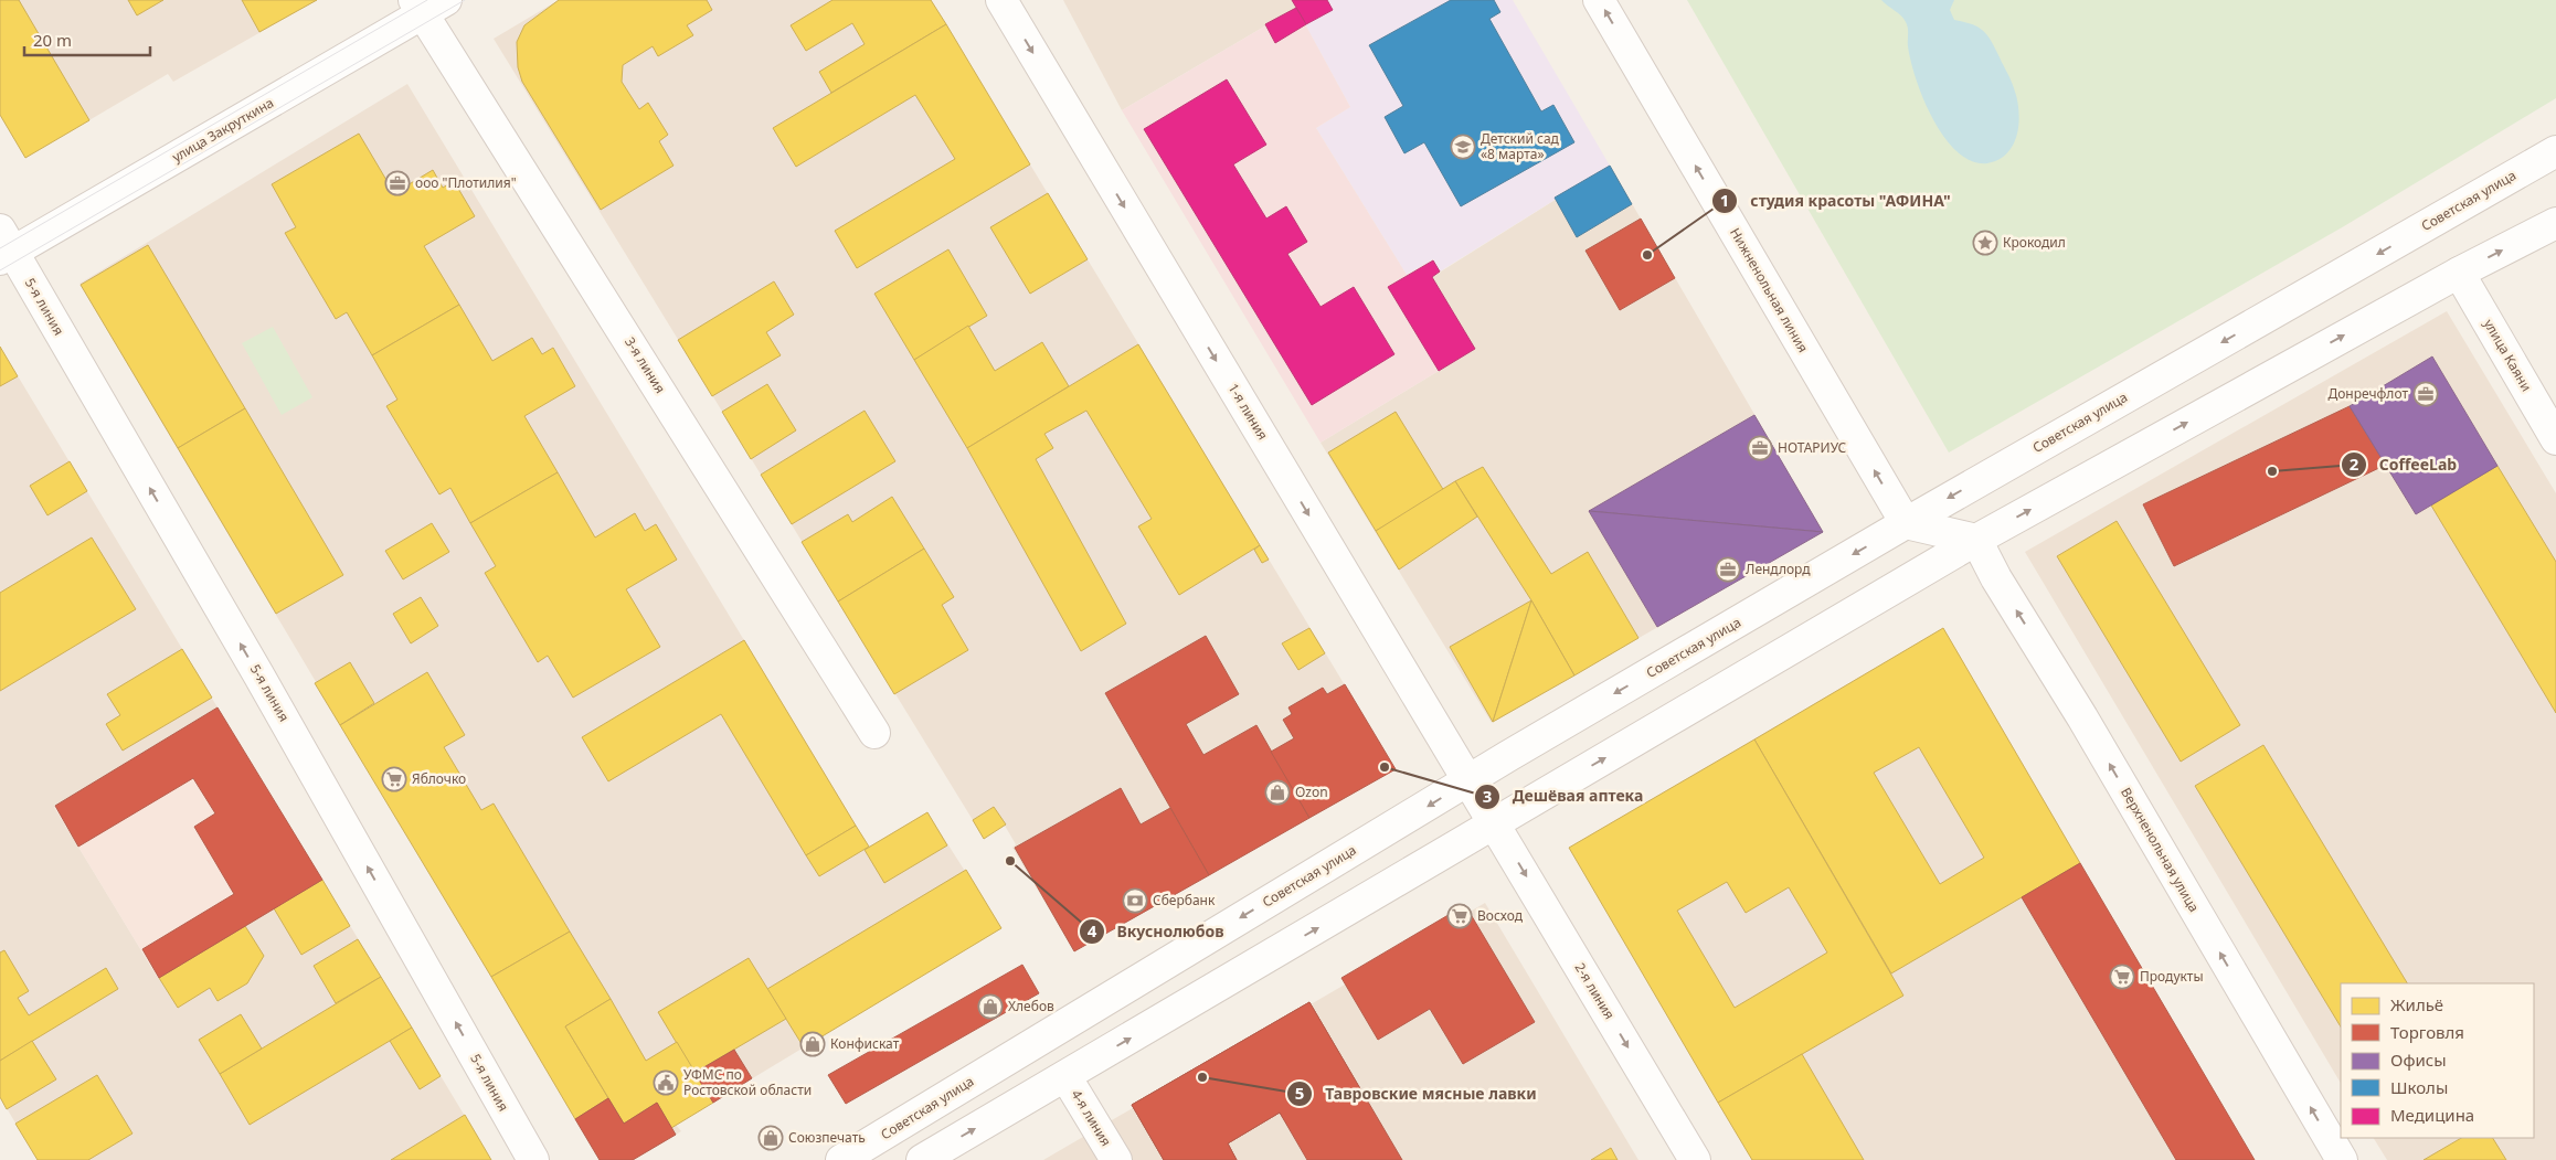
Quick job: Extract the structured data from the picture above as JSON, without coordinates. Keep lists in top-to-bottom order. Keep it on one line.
{"streets":{"street":["улица Закруткина","Советская улица","Нижненольная линия","5-я линия","улица Каяни","3-я линия","1-я линия","Верхненольная улица","2-я линия","4-я линия"]},"crossings":[["улица Закруткина","5-я линия"],["улица Закруткина","3-я линия"],["Советская улица","Нижненольная линия"],["Советская улица","1-я линия"],["1-я линия","2-я линия"]],"one_way":["Нижненольная линия","5-я линия","1-я линия","Верхненольная улица","2-я линия"],"places":{"school or university":["Детский сад «8 марта»"],"office":["ооо \"Плотилия\"","Донречфлот","НОТАРИУС","Лендлорд"],"place":["Крокодил"],"other":["студия красоты \"АФИНА\"","CoffeeLab","Дешёвая аптека","Вкуснолюбов","Тавровские мясные лавки"],"supermarket":["Яблочко","Восход","Продукты"],"shop":["Ozon","Хлебов","Конфискат","Союзпечать"],"bank":["Сбербанк"],"public building":["УФМС по Ростовской области"]},"legend":["Жильё","Торговля","Офисы","Школы","Медицина"],"scale_bar":"20 m"}
